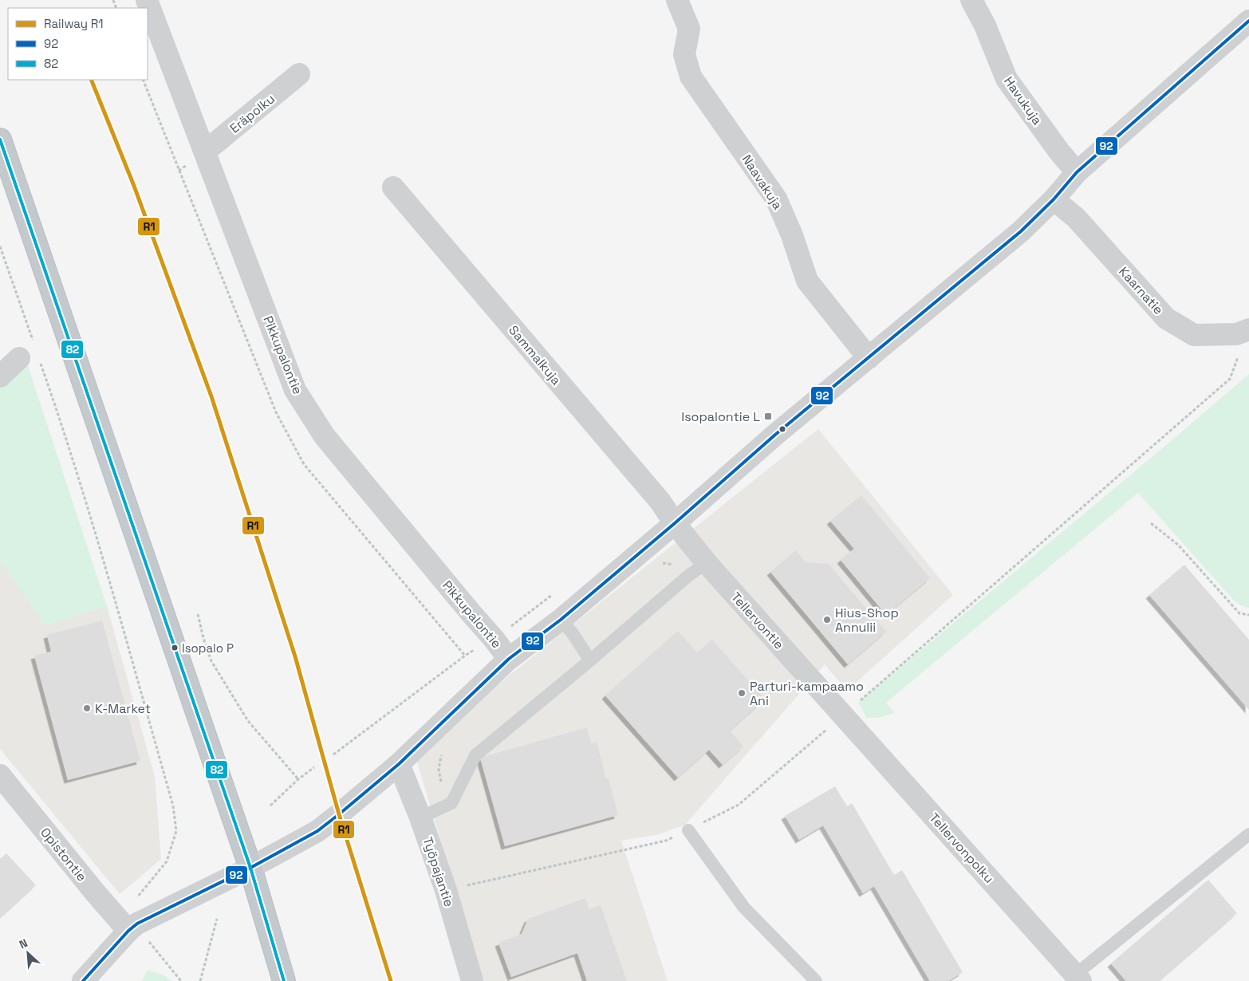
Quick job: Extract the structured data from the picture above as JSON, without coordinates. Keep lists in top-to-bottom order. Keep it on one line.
{"streets":{"street":["Havukuja","Eräpolku","Naavakuja","Kaarnatie","Pikkupalontie","Sammalkuja","Tellervontie","Tellervonpolku","Opistontie","Työpajantie"]},"crossings":[["Eräpolku","Pikkupalontie"],["Sammalkuja","Tellervontie"],["Tellervontie","Tellervonpolku"]],"places":{"transit":["Isopalontie L"],"other":["Hius-Shop Annulii","Isopalo P","Parturi-kampaamo Ani","K-Market"]},"lines":["transit line 92","rail line R1","transit line 82"],"legend":["Railway R1","92","82"],"north":"top left"}
